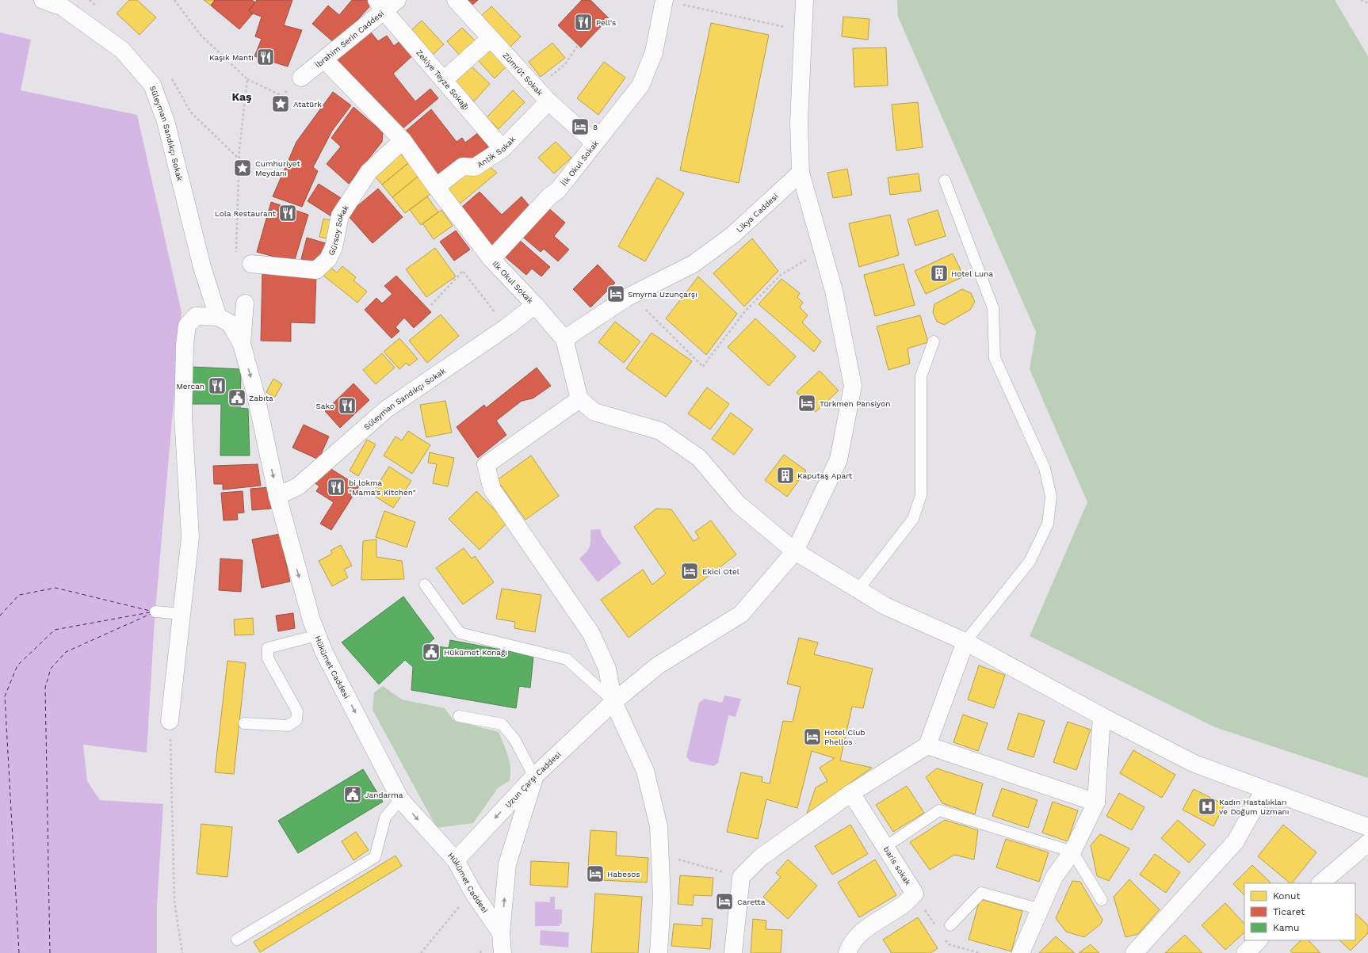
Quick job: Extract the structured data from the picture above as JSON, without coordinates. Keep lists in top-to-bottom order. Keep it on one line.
{"streets":{"street":["İbrahim Serin Caddesi","Zümrüt Sokak","Zekiye Teyze Sokağı","Süleyman Sandıkçı Sokak","Antik Sokak","İlk Okul Sokak","Likya Caddesi","Gürsoy Sokak","Ilk Okul Sokak","Hükümet Caddesi","Uzun Çarşı Caddesi","baris sokak"]},"crossings":[["İbrahim Serin Caddesi","Zekiye Teyze Sokağı"],["İbrahim Serin Caddesi","Ilk Okul Sokak"],["Zümrüt Sokak","Antik Sokak"],["Zümrüt Sokak","İlk Okul Sokak"],["Zekiye Teyze Sokağı","Antik Sokak"],["Süleyman Sandıkçı Sokak","Ilk Okul Sokak"],["Süleyman Sandıkçı Sokak","Hükümet Caddesi"],["Antik Sokak","Ilk Okul Sokak"],["İlk Okul Sokak","Ilk Okul Sokak"],["Likya Caddesi","Ilk Okul Sokak"],["Likya Caddesi","Uzun Çarşı Caddesi"],["Gürsoy Sokak","Ilk Okul Sokak"],["Hükümet Caddesi","Uzun Çarşı Caddesi"]],"one_way":["Hükümet Caddesi"],"districts":["Kaş"],"places":{"restaurant":["Pell's","Kaşık Mantı","Lola Restaurant","Mercan","Sako","bi lokma \"Mama's Kitchen\""],"place":["Atatürk","Cumhuriyet Meydanı"],"hotel":["8","Smyrna Uzunçarşı","Türkmen Pansiyon","Ekici Otel","Hotel Club Phellos","Habesos","Caretta"],"building":["Hotel Luna","Kaputaş Apart"],"public building":["Zabıta","Hükümet Konağı","Jandarma"],"hospital":["Kadın Hastalıkları ve Doğum Uzmanı"]},"legend":["Konut","Ticaret","Kamu"]}
